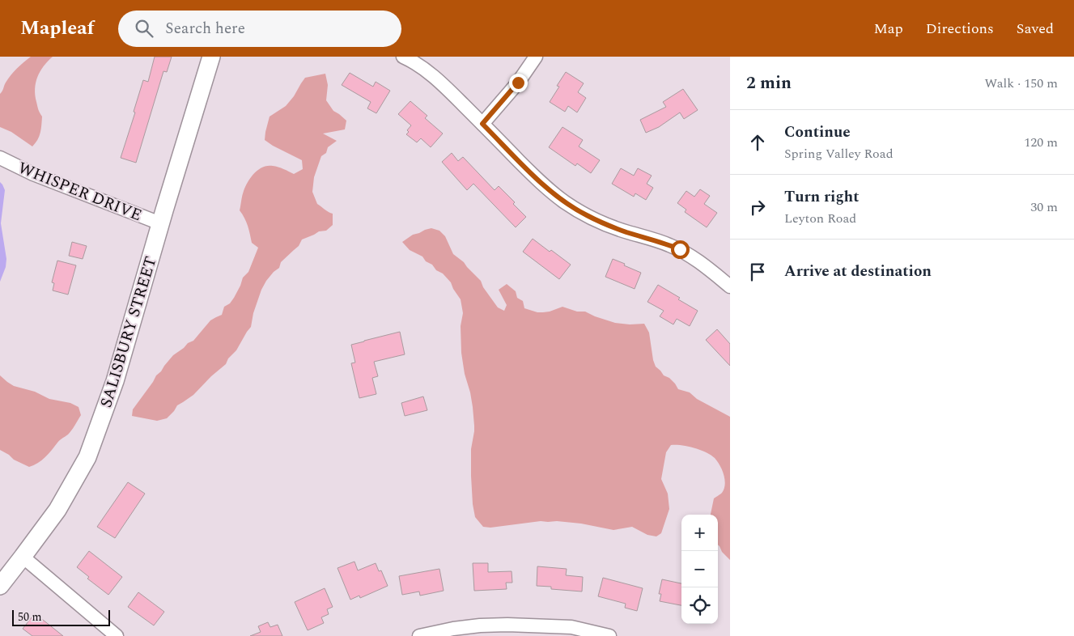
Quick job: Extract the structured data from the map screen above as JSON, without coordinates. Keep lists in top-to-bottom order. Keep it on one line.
{"streets":{"main road":["SALISBURY STREET"],"street":["WHISPER DRIVE"]},"crossings":[["WHISPER DRIVE","SALISBURY STREET"]],"scale_bar":"50 m","page":{"header":"Mapleaf","search":"Search here","nav":["Map","Directions","Saved"],"heading":["2 min","Walk · 150 m"],"list":[["Continue","Spring Valley Road","120 m"],["Turn right","Leyton Road","30 m"],"Arrive at destination"],"map_buttons":["+","−"],"scale":"50 m"}}
